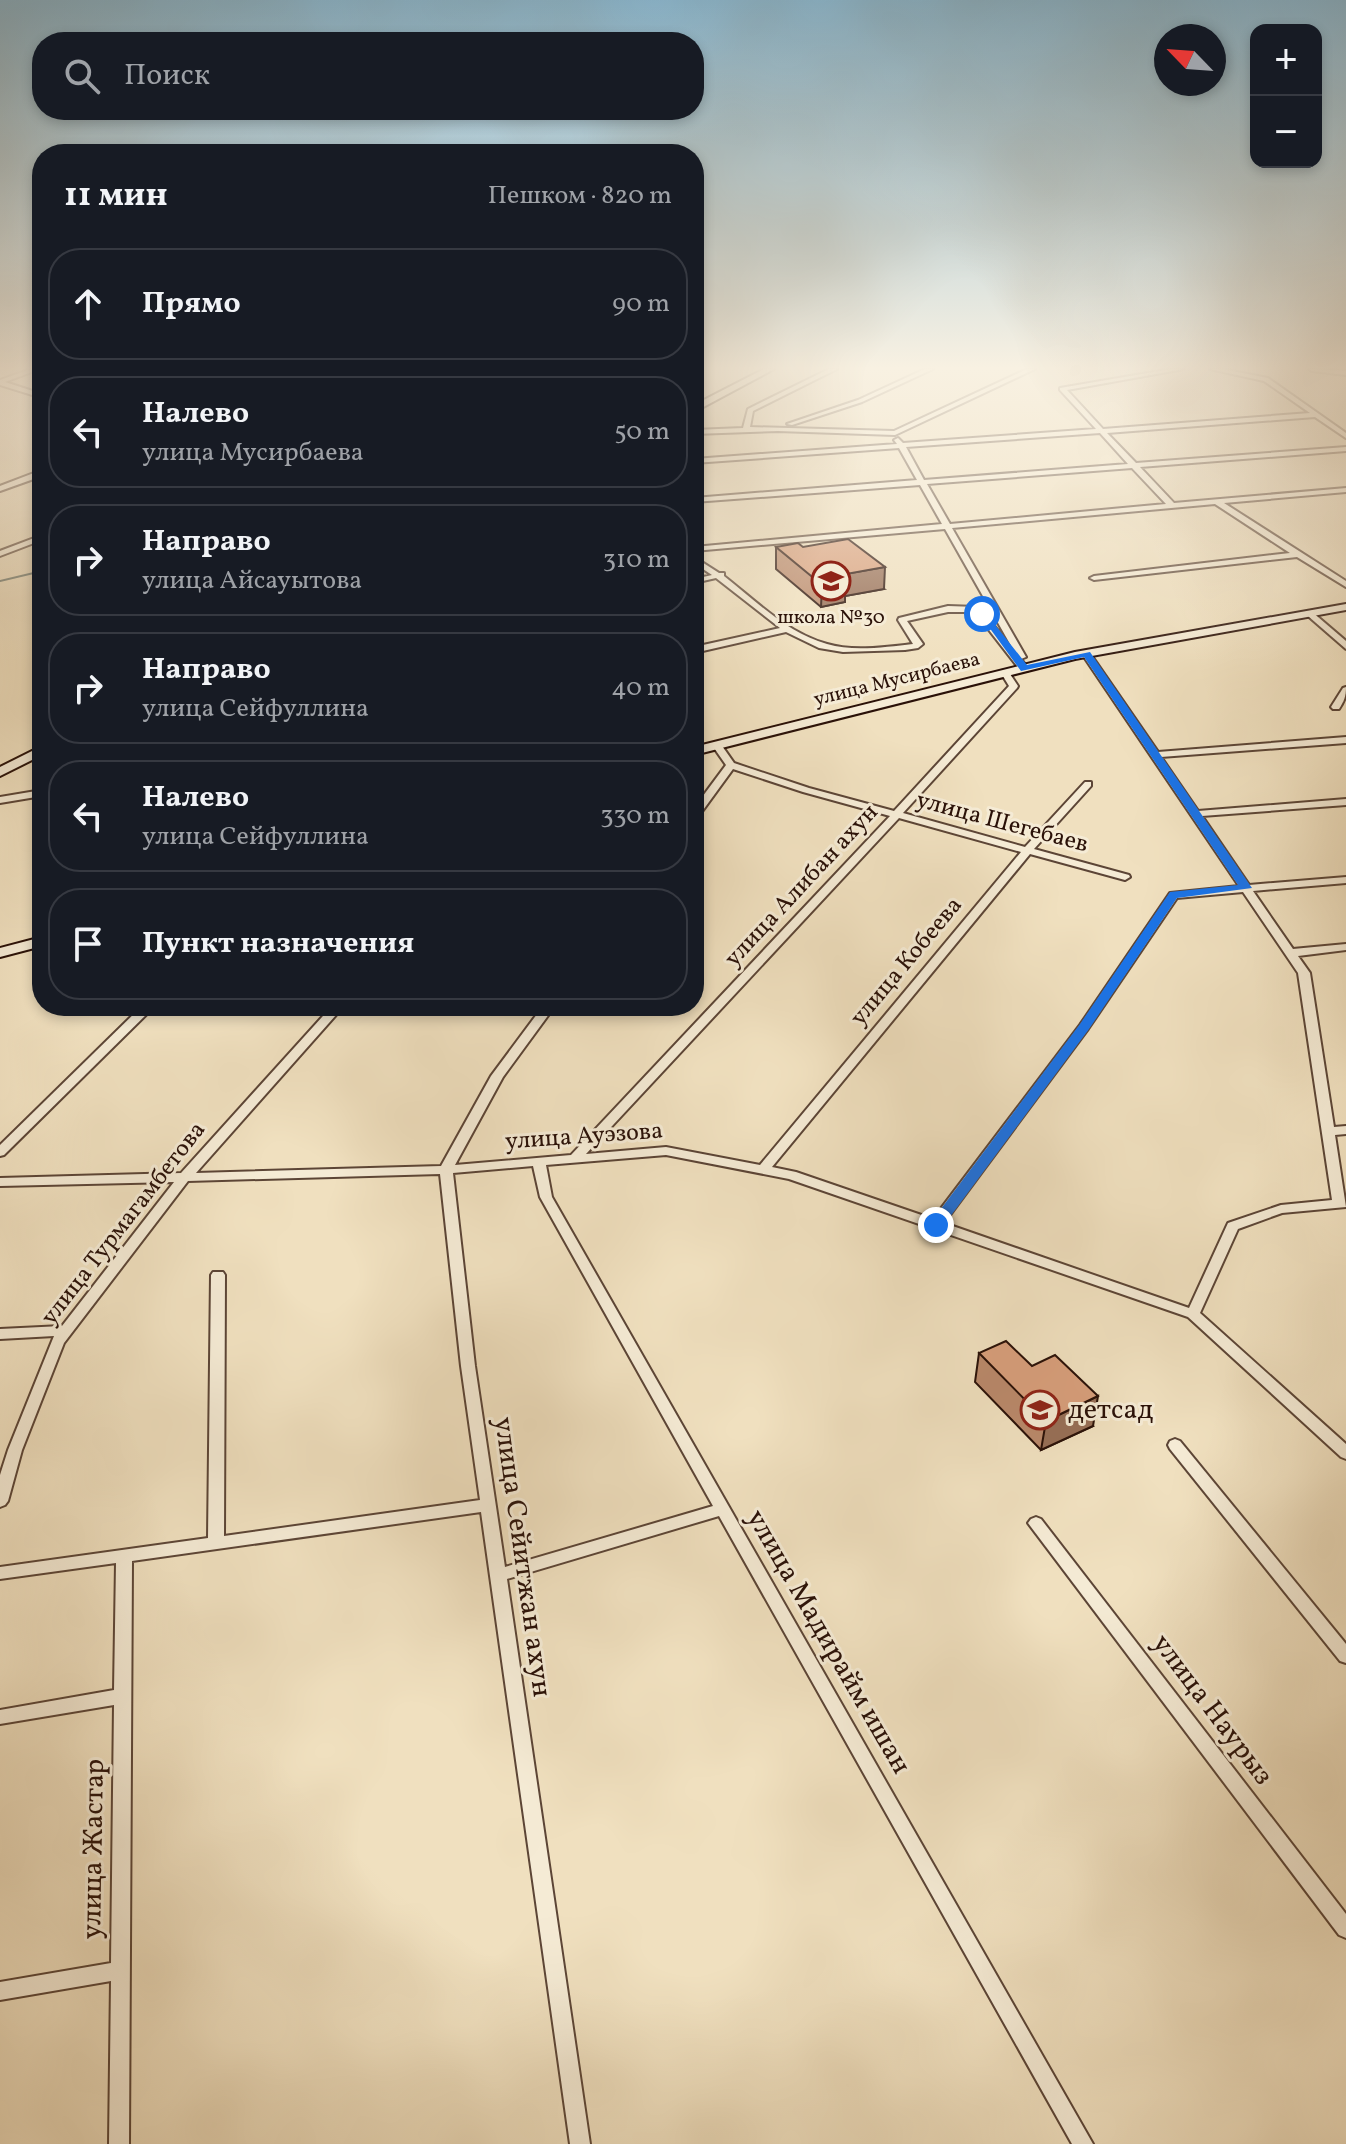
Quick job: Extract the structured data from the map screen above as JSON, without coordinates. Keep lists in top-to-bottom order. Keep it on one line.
{"streets":{"street":["улица Мусирбаева","улица Шегебаев","улица Алибан ахун","улица Кобеева","улица Ауэзова","улица Турмагамбетова","улица Сейитжан ахун","улица Мадирайм ишан","улица Наурыз","улица Жастар"]},"crossings":[["улица Мусирбаева","улица Алибан ахун"],["улица Шегебаев","улица Алибан ахун"],["улица Шегебаев","улица Кобеева"],["улица Алибан ахун","улица Ауэзова"],["улица Кобеева","улица Ауэзова"],["улица Ауэзова","улица Турмагамбетова"],["улица Ауэзова","улица Сейитжан ахун"],["улица Ауэзова","улица Мадирайм ишан"]],"places":{"school or university":["школа №30","детсад"]},"north":"top left","page":{"map_buttons":["+","−"],"search":"Поиск","heading":["11 мин","Пешком · 820 m"],"list":[["Прямо","90 m"],["Налево","улица Мусирбаева","50 m"],["Направо","улица Айсауытова","310 m"],["Направо","улица Сейфуллина","40 m"],["Налево","улица Сейфуллина","330 m"],"Пункт назначения"]}}
